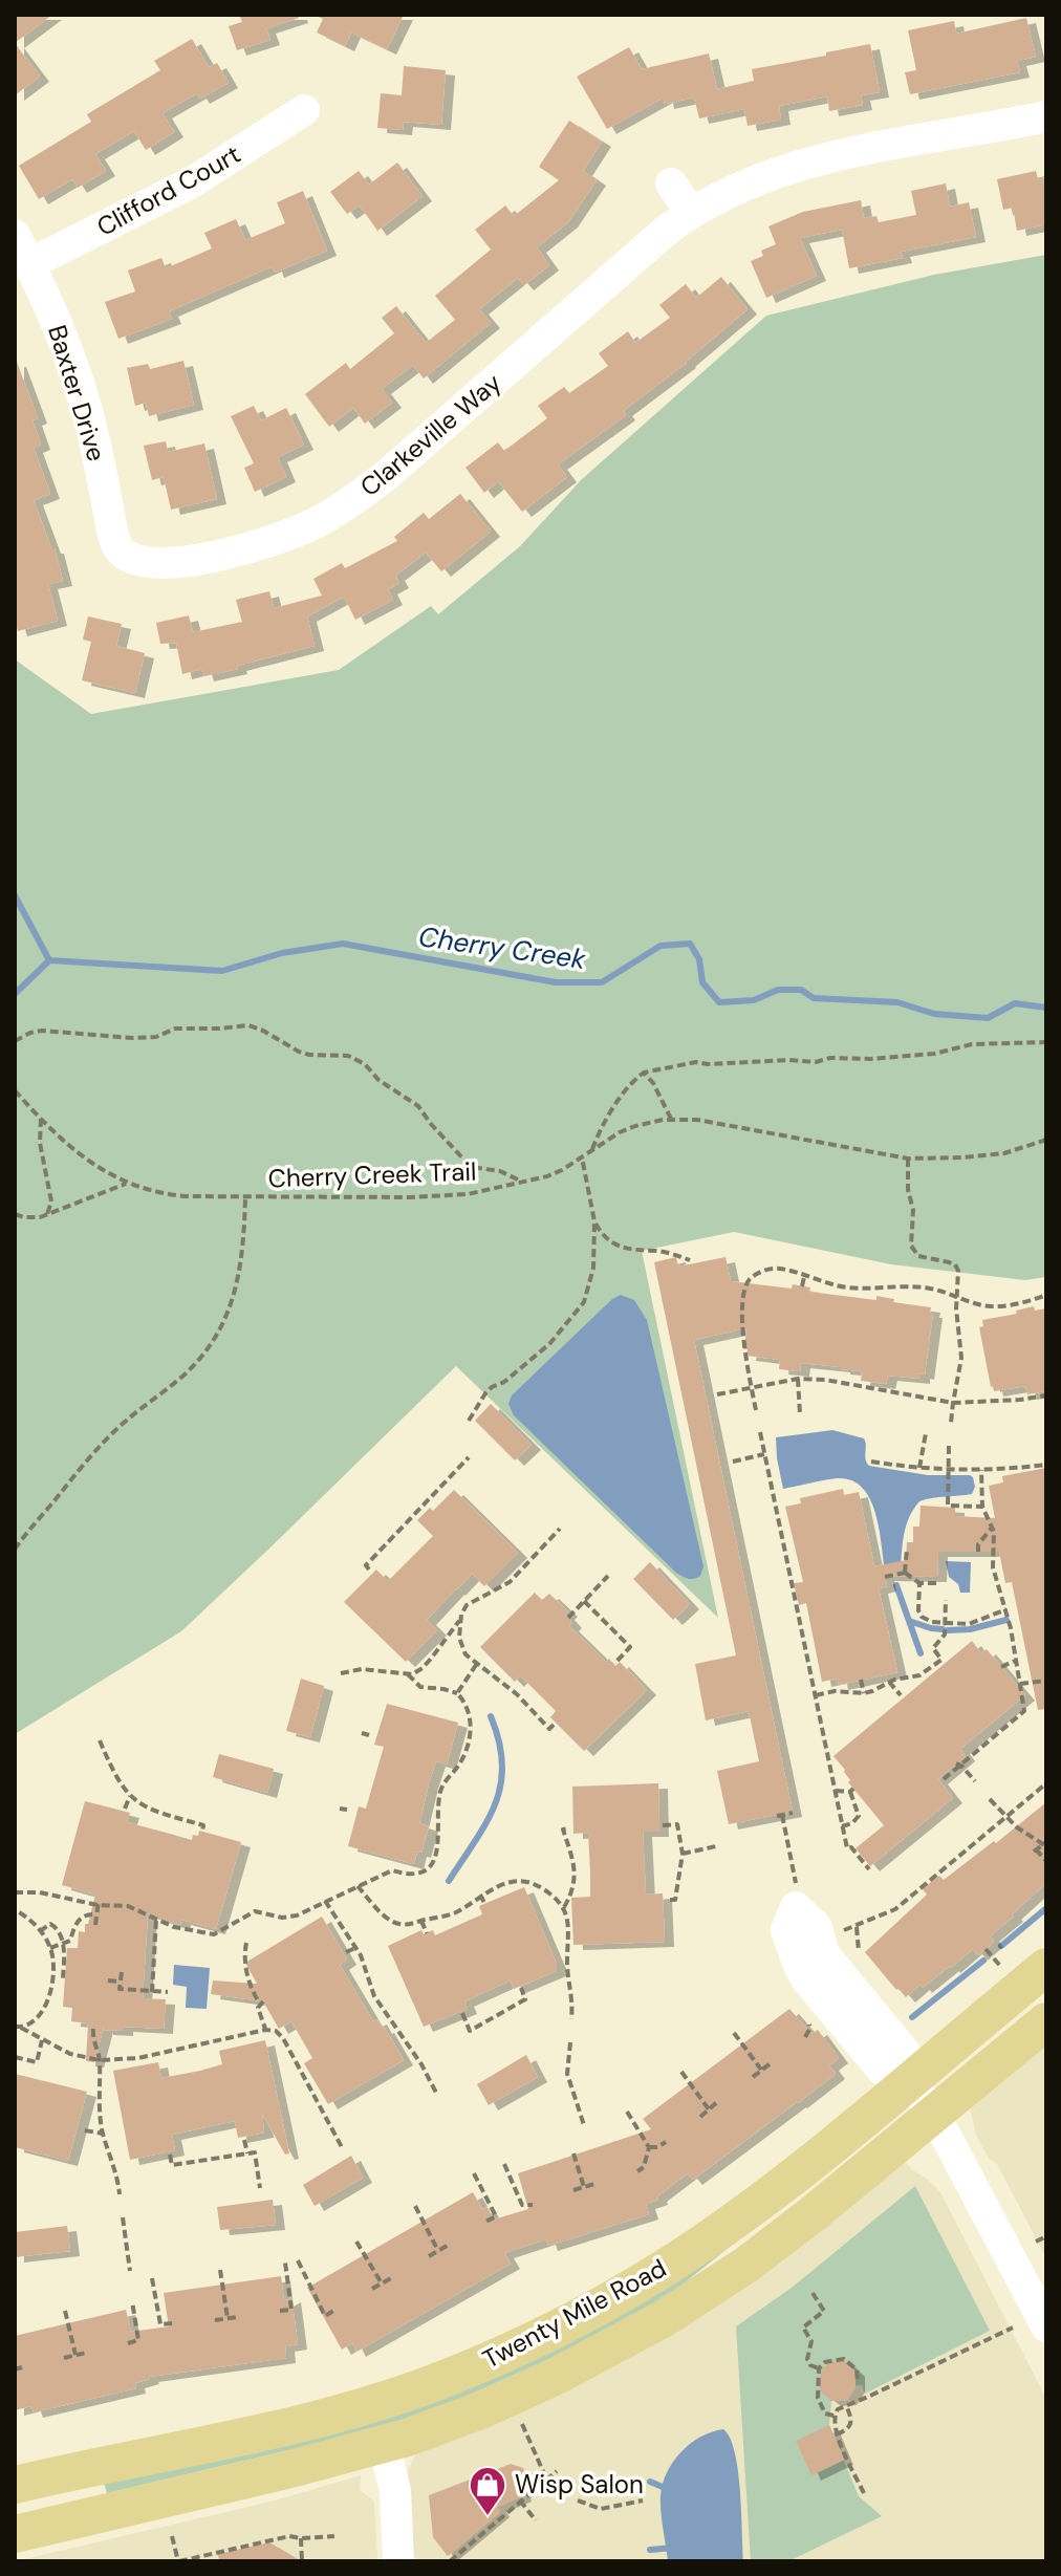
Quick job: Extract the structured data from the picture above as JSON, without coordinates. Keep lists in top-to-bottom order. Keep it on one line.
{"streets":{"main road":["Twenty Mile Road"],"street":["Clifford Court","Baxter Drive","Clarkeville Way"],"path":["Cherry Creek Trail"]},"crossings":[["Clifford Court","Baxter Drive"],["Baxter Drive","Clarkeville Way"]],"water":["Cherry Creek"],"places":{"shop":["Wisp Salon"]}}
